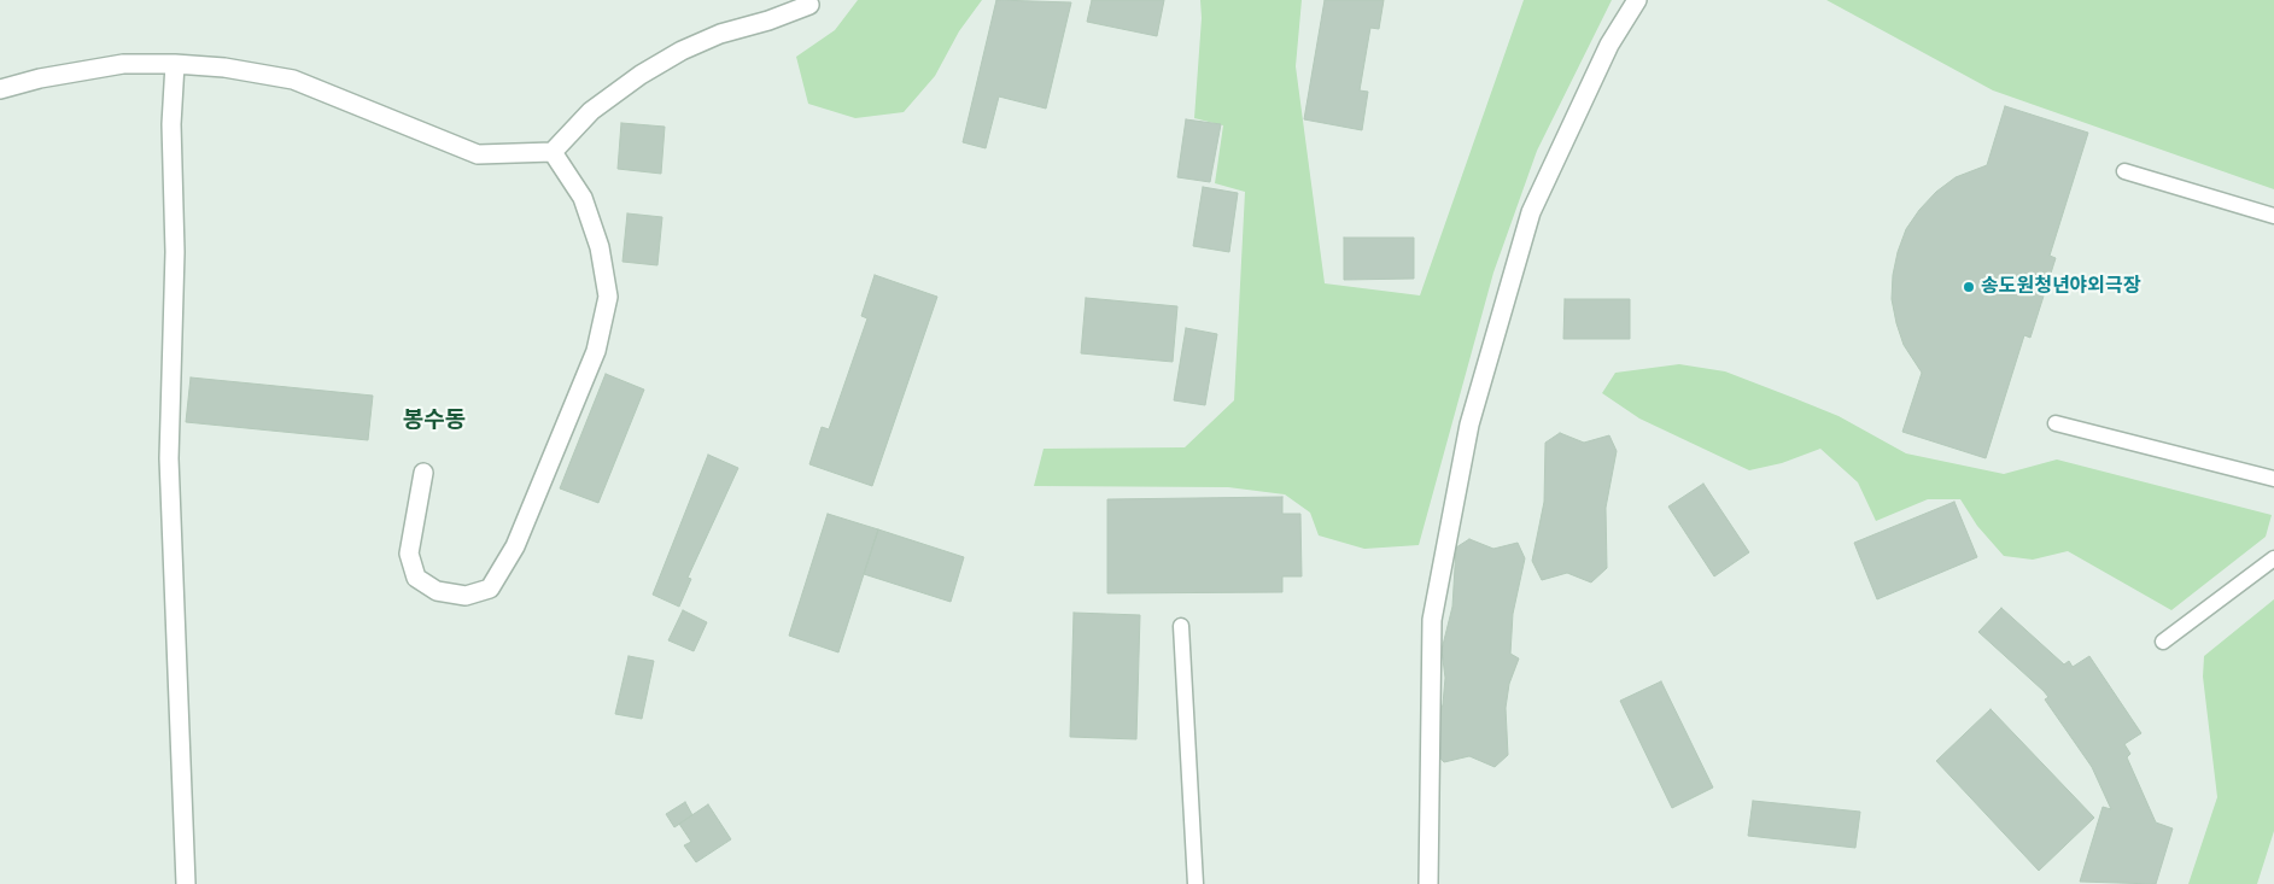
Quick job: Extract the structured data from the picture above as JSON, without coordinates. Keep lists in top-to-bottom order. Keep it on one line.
{"districts":["봉수동"],"places":["송도원청년야외극장"]}
